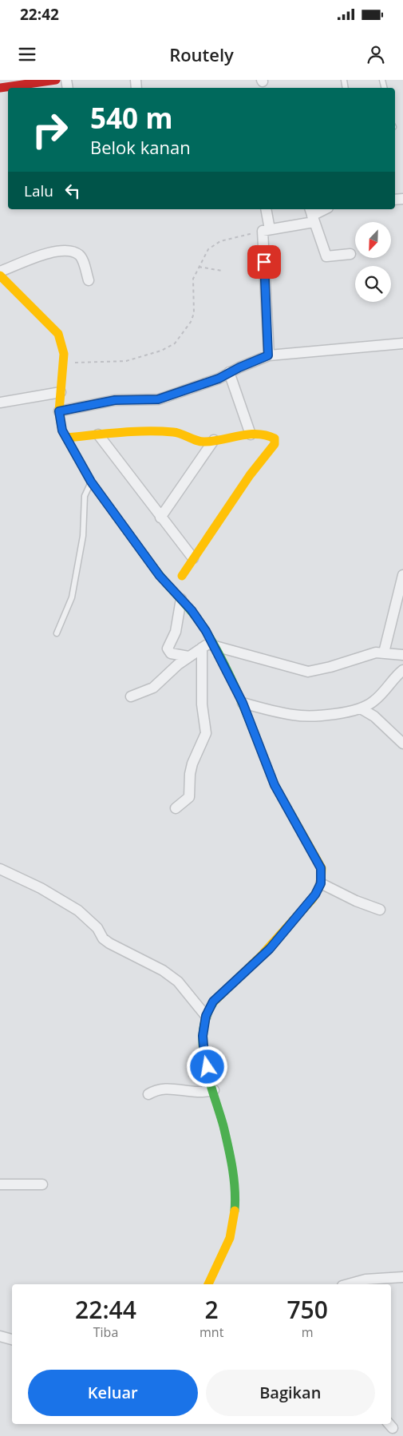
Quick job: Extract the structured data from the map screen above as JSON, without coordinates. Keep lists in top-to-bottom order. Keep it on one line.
{"north":"bottom left","page":{"status":"22:42","header":"Routely","turn":["540 m","Belok kanan"],"then":"Lalu","eta":["22:44","Tiba","2","mnt","750","m"],"buttons":["Keluar","Bagikan"]}}
